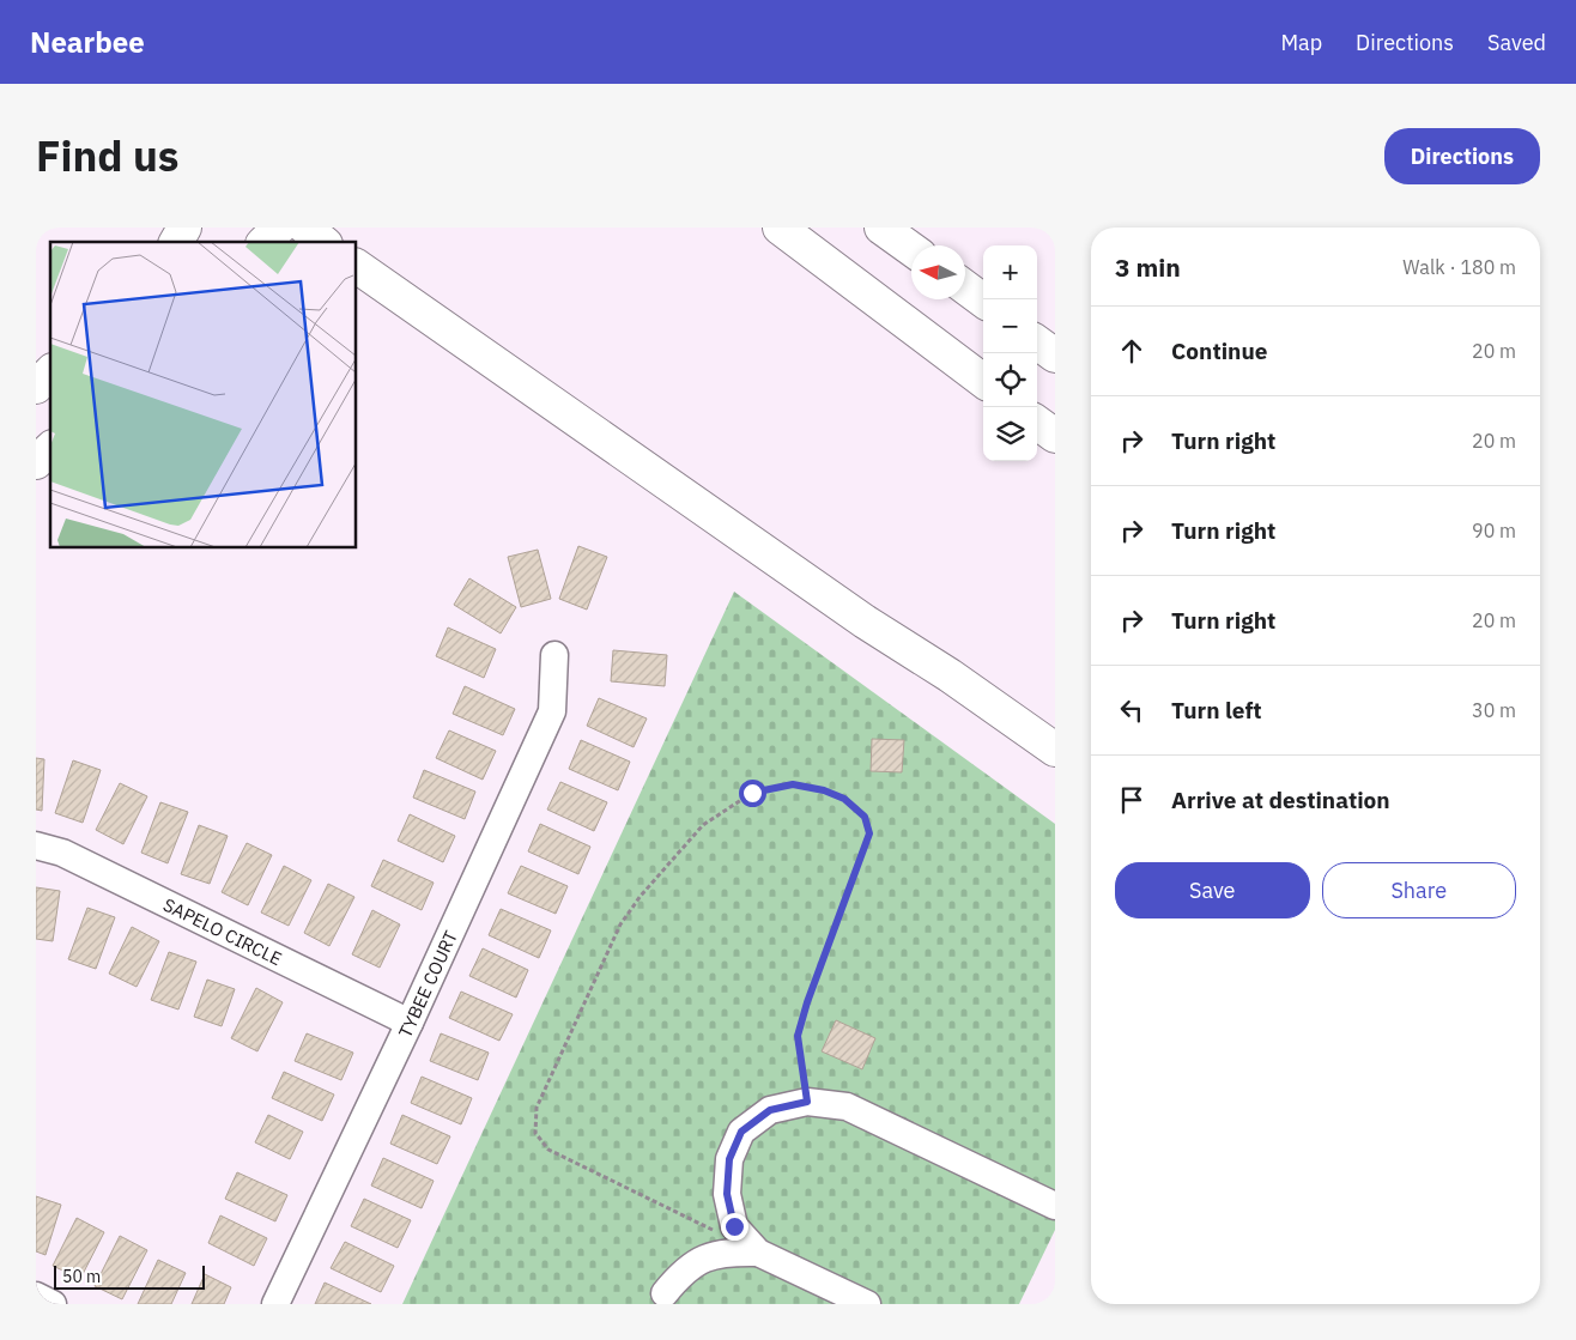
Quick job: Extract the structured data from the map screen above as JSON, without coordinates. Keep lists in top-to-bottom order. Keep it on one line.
{"streets":{"street":["SAPELO CIRCLE","TYBEE COURT"]},"crossings":[["SAPELO CIRCLE","TYBEE COURT"]],"scale_bar":"50 m","north":"left","page":{"header":"Nearbee","nav":["Map","Directions","Saved"],"title":"Find us","buttons":["Directions",["Save","Share"]],"heading":["3 min","Walk · 180 m"],"map_buttons":["+","−"],"list":[["Continue","20 m"],["Turn right","20 m"],["Turn right","90 m"],["Turn right","20 m"],["Turn left","30 m"],"Arrive at destination"],"scale":"50 m"}}
